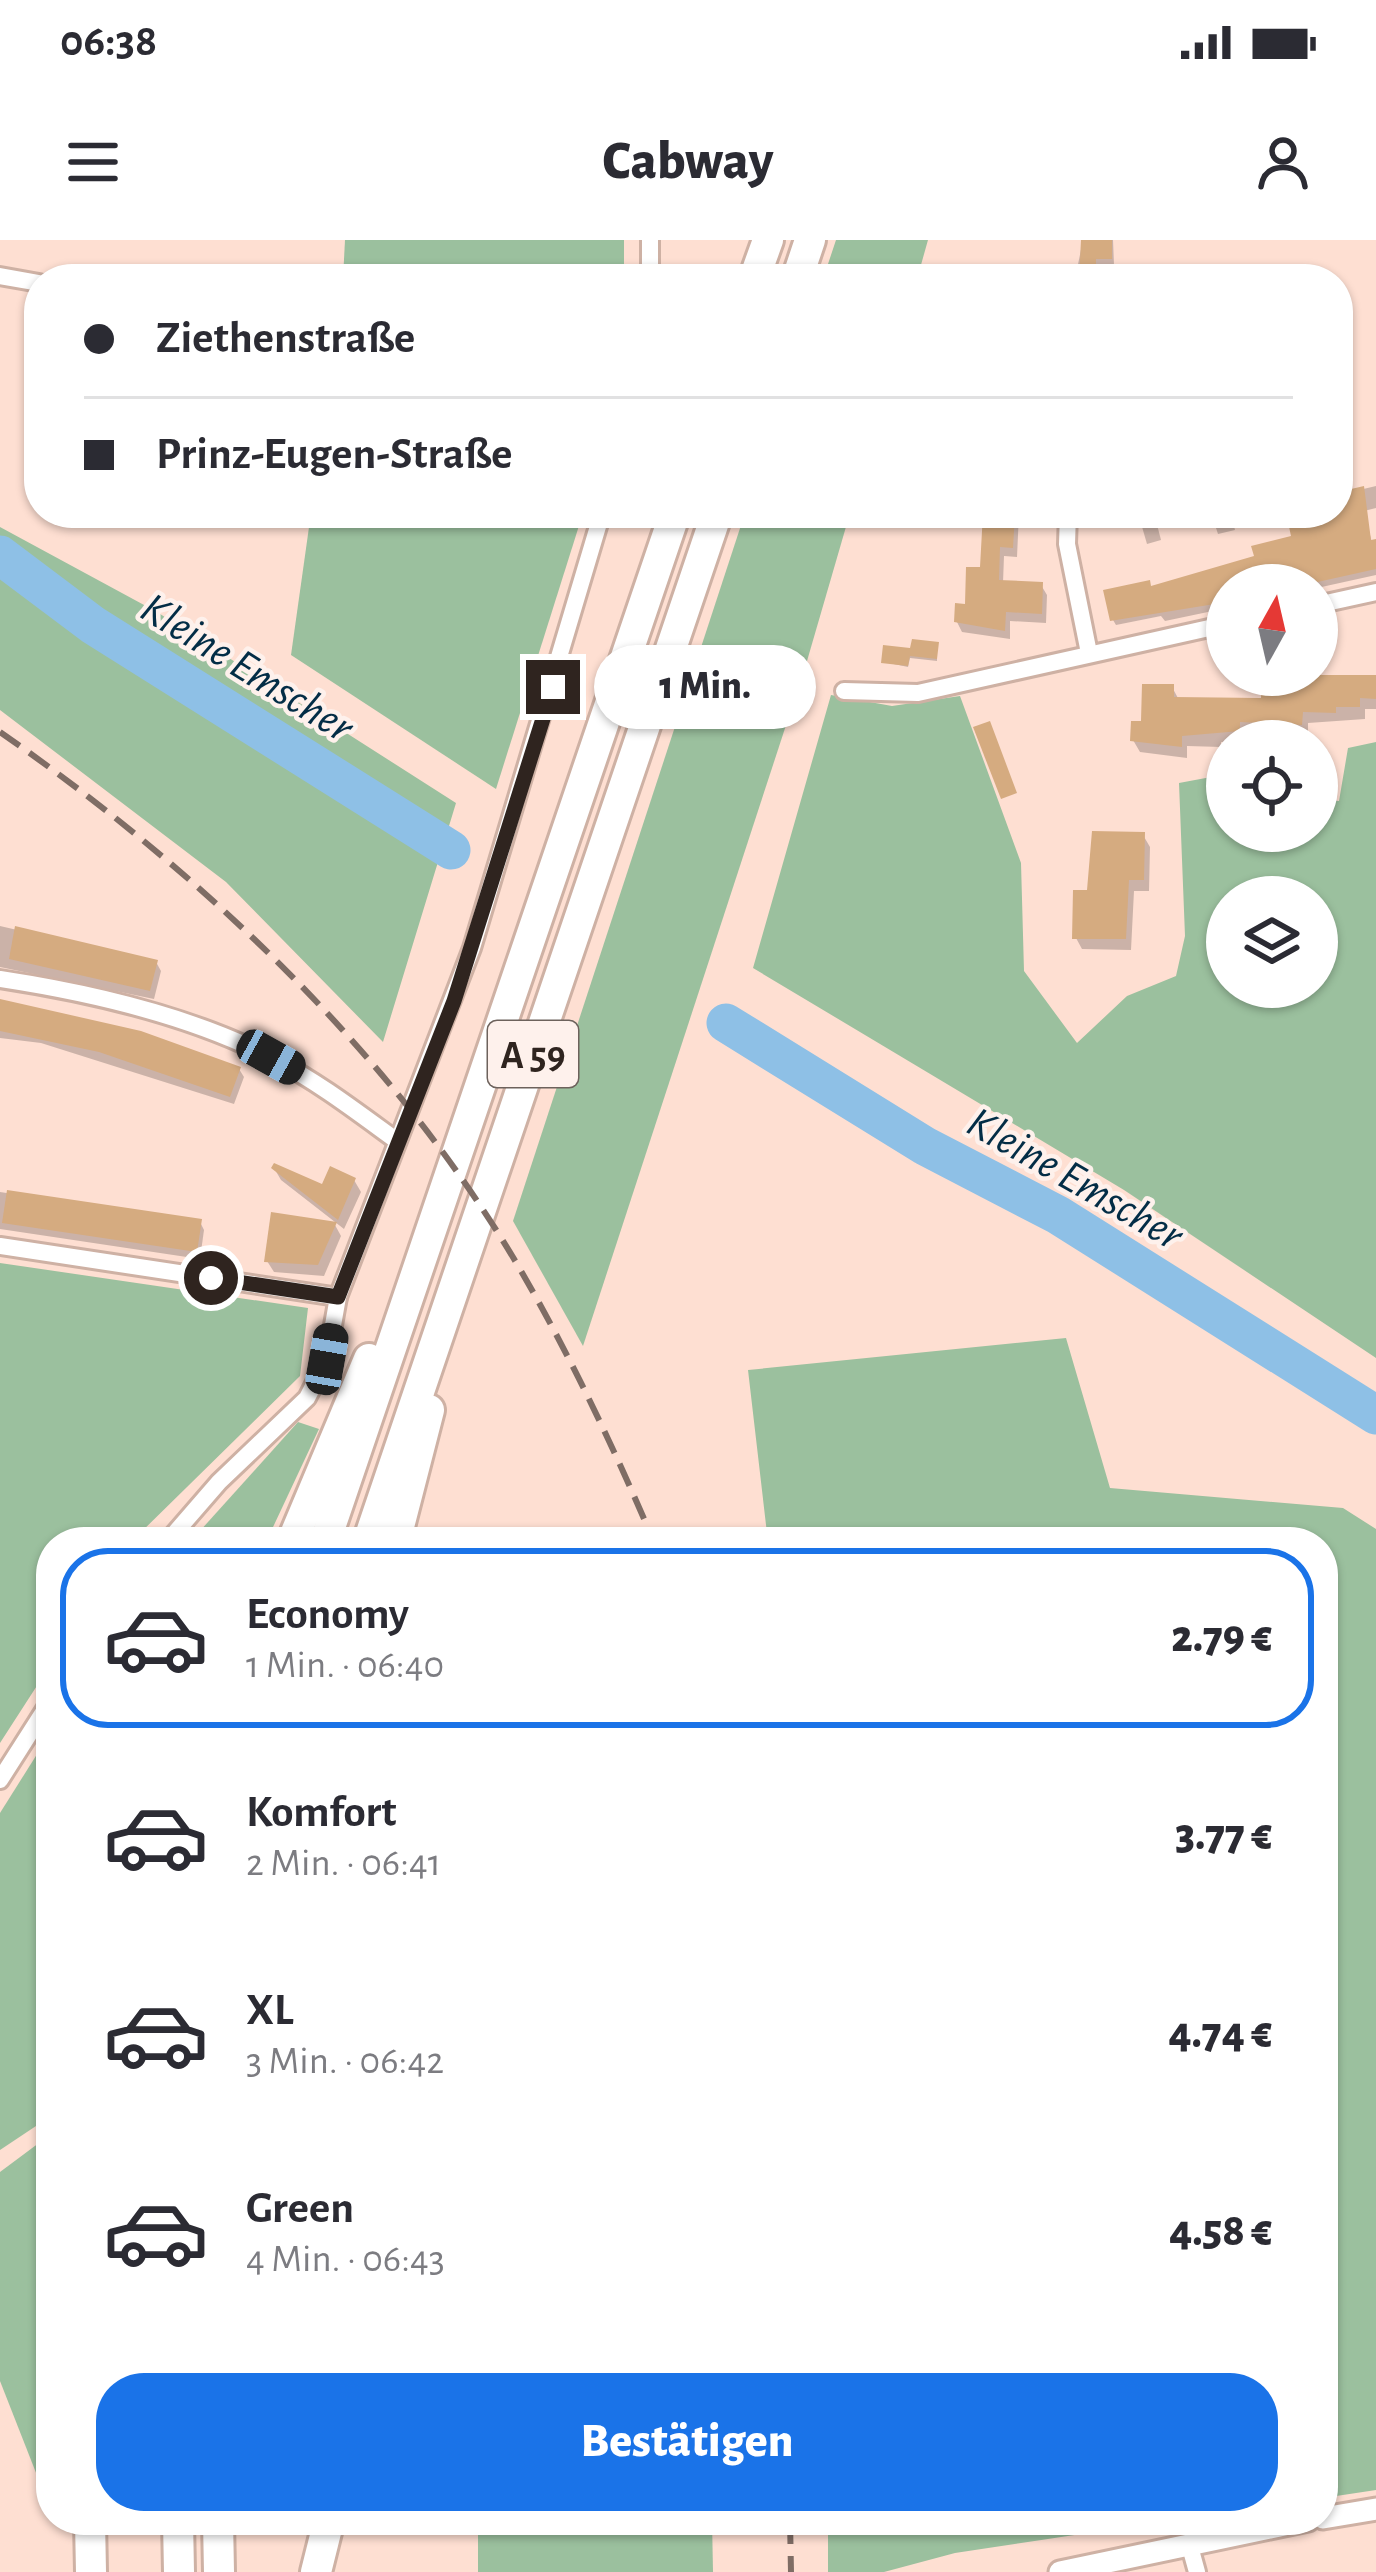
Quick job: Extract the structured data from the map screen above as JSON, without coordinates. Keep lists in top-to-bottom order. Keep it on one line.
{"streets":{"highway":["A 59"]},"water":["Kleine Emscher"],"north":"top","page":{"status":"06:38","header":"Cabway","banner":["Ziethenstraße","Prinz-Eugen-Straße"],"bubble":"1 Min.","list":[{"name":"Economy","note":"1 Min. · 06:40","value":"2.79 €"},{"name":"Komfort","note":"2 Min. · 06:41","value":"3.77 €"},{"name":"XL","note":"3 Min. · 06:42","value":"4.74 €"},{"name":"Green","note":"4 Min. · 06:43","value":"4.58 €"}],"buttons":"Bestätigen"}}
